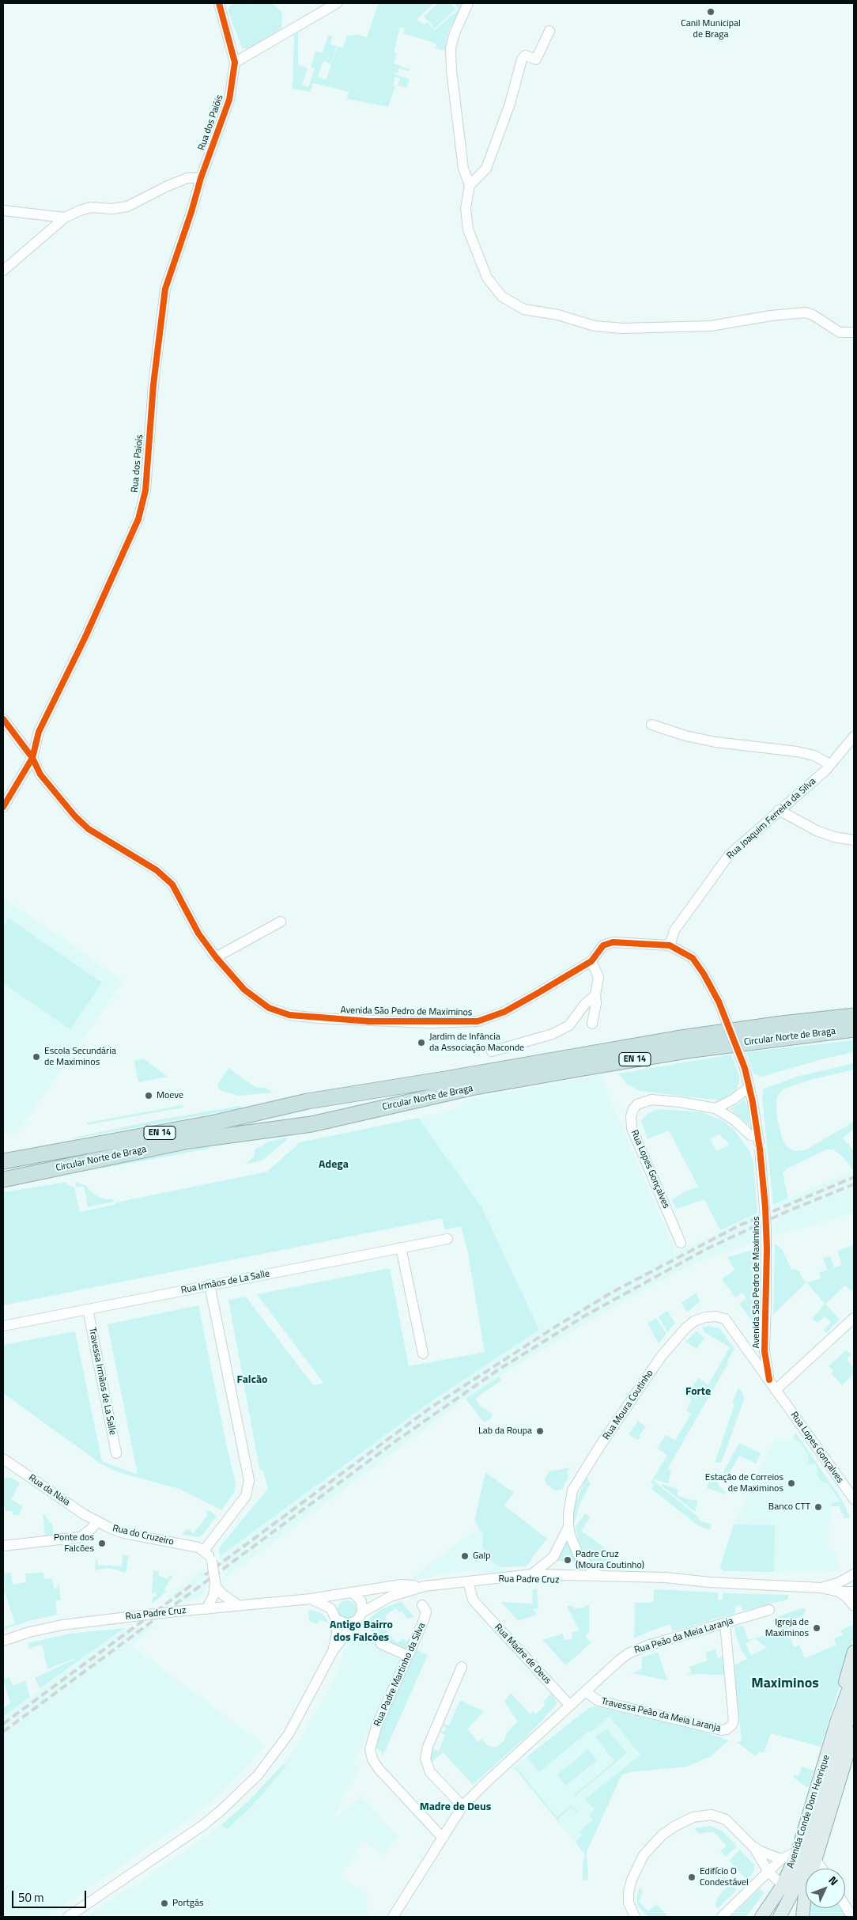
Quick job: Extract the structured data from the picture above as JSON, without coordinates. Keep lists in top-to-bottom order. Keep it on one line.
{"streets":{"highway":["Circular Norte de Braga","EN 14"],"main road":["Avenida Conde Dom Henrique"],"street":["Rua dos Paióis","Rua dos Paiois","Rua Joaquim Ferreira da Silva","Avenida São Pedro de Maximinos","Rua Lopes Gonçalves","Rua Irmãos de La Salle","Travessa Irmãos de La Salle","Rua Moura Coutinho","Rua da Naia","Rua do Cruzeiro","Rua Padre Cruz","Rua Peão da Meia Laranja","Rua Madre de Deus","Rua Padre Martinho da Silva","Travessa Peão da Meia Laranja"]},"crossings":[["Rua dos Paióis","Rua dos Paiois"],["Rua dos Paiois","Avenida São Pedro de Maximinos"],["Rua Joaquim Ferreira da Silva","Avenida São Pedro de Maximinos"],["Avenida São Pedro de Maximinos","Rua Lopes Gonçalves"],["Rua Lopes Gonçalves","Rua Moura Coutinho"],["Rua Irmãos de La Salle","Travessa Irmãos de La Salle"],["Rua Moura Coutinho","Rua Padre Cruz"],["Rua da Naia","Rua do Cruzeiro"],["Rua Peão da Meia Laranja","Rua Madre de Deus"],["Rua Peão da Meia Laranja","Rua Padre Martinho da Silva"],["Rua Peão da Meia Laranja","Travessa Peão da Meia Laranja"]],"districts":["Adega","Falcão","Forte","Antigo Bairro dos Falcões","Maximinos","Madre de Deus"],"places":["Canil Municipal de Braga","Jardim de Infância da Associação Maconde","Escola Secundária de Maximinos","Moeve","Lab da Roupa","Estação de Correios de Maximinos","Banco CTT","Ponte dos Falcões","Galp","Padre Cruz (Moura Coutinho)","Igreja de Maximinos","Edifício O Condestável","Portgás"],"scale_bar":"50 m","north":"top right"}
